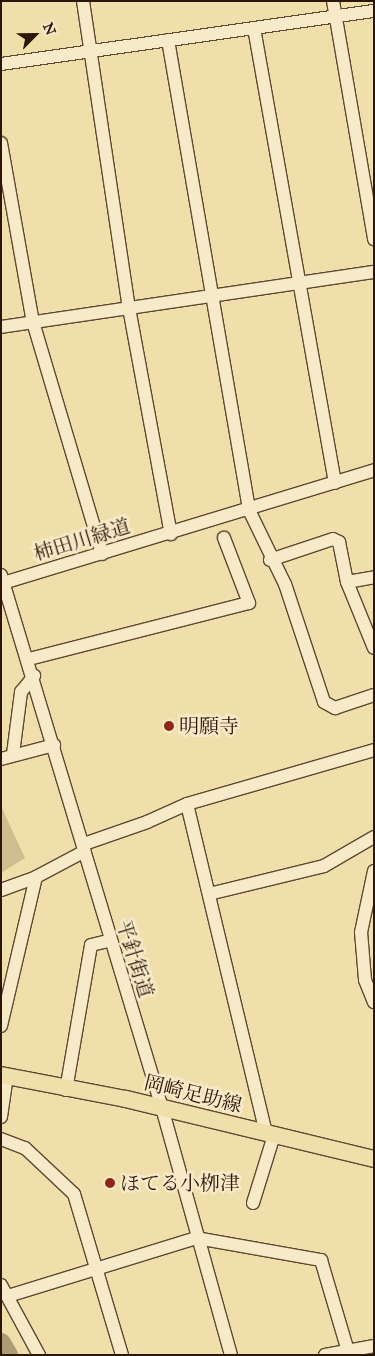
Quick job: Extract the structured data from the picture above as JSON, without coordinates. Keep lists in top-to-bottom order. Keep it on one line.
{"streets":{"main road":["岡崎足助線"],"street":["柿田川緑道","平針街道"]},"crossings":[["柿田川緑道","平針街道"],["平針街道","岡崎足助線"]],"places":["明願寺","ほてる小栁津"],"north":"top right"}
